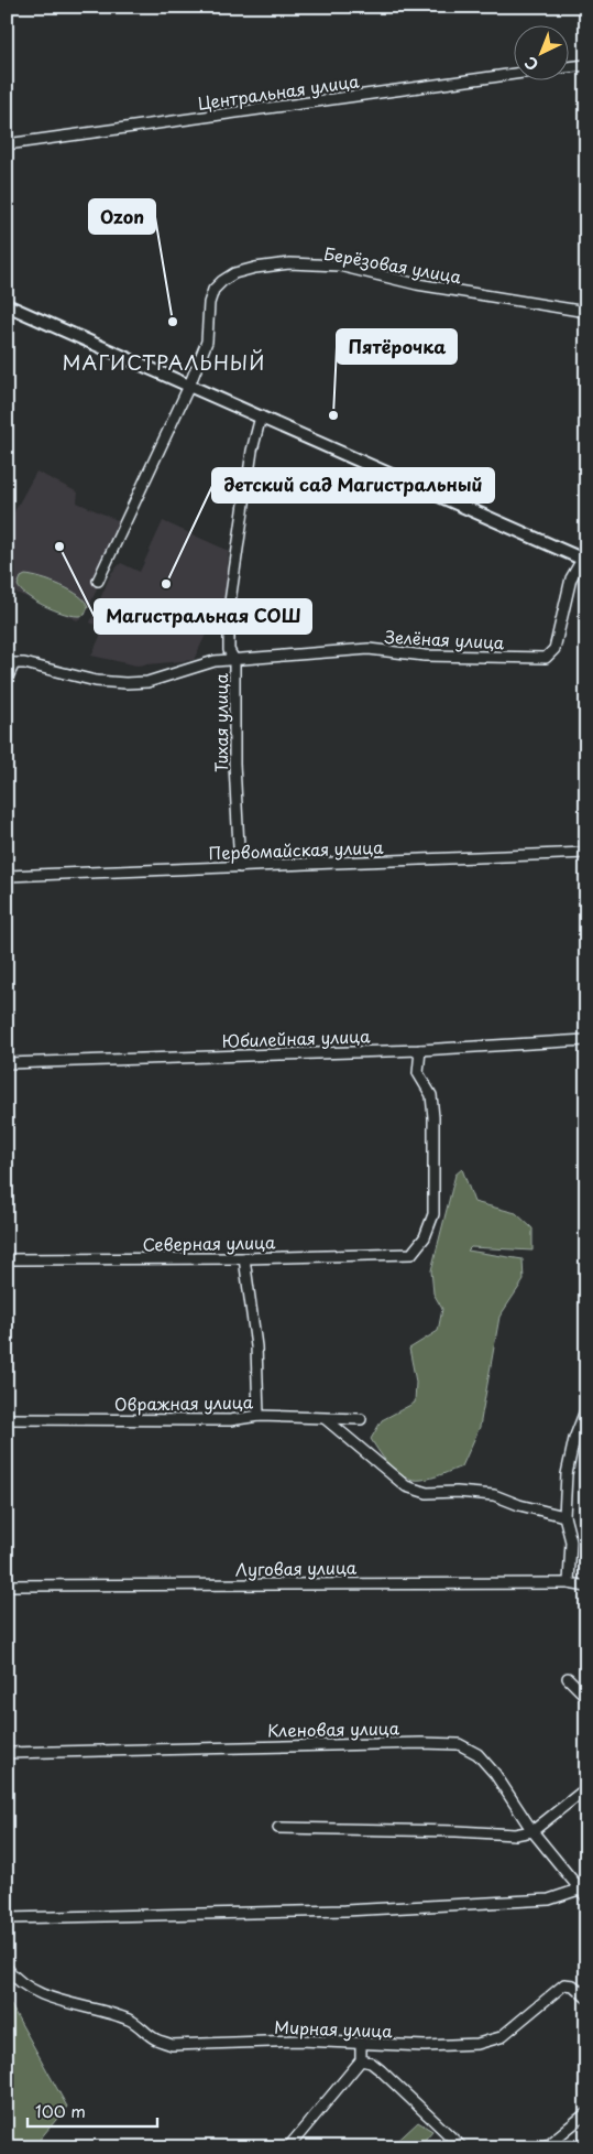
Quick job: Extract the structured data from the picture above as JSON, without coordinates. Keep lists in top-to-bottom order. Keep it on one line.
{"streets":{"street":["Центральная улица","Берёзовая улица","Зелёная улица","Тихая улица","Первомайская улица","Юбилейная улица","Северная улица","Овражная улица","Луговая улица","Кленовая улица","Мирная улица"]},"crossings":[["Зелёная улица","Тихая улица"],["Тихая улица","Первомайская улица"],["Юбилейная улица","Северная улица"]],"districts":["МАГИСТРАЛЬНЫЙ"],"places":["Ozon","Пятёрочка","Магистральная СОШ","детский сад Магистральный"],"scale_bar":"100 m","north":"bottom left"}
